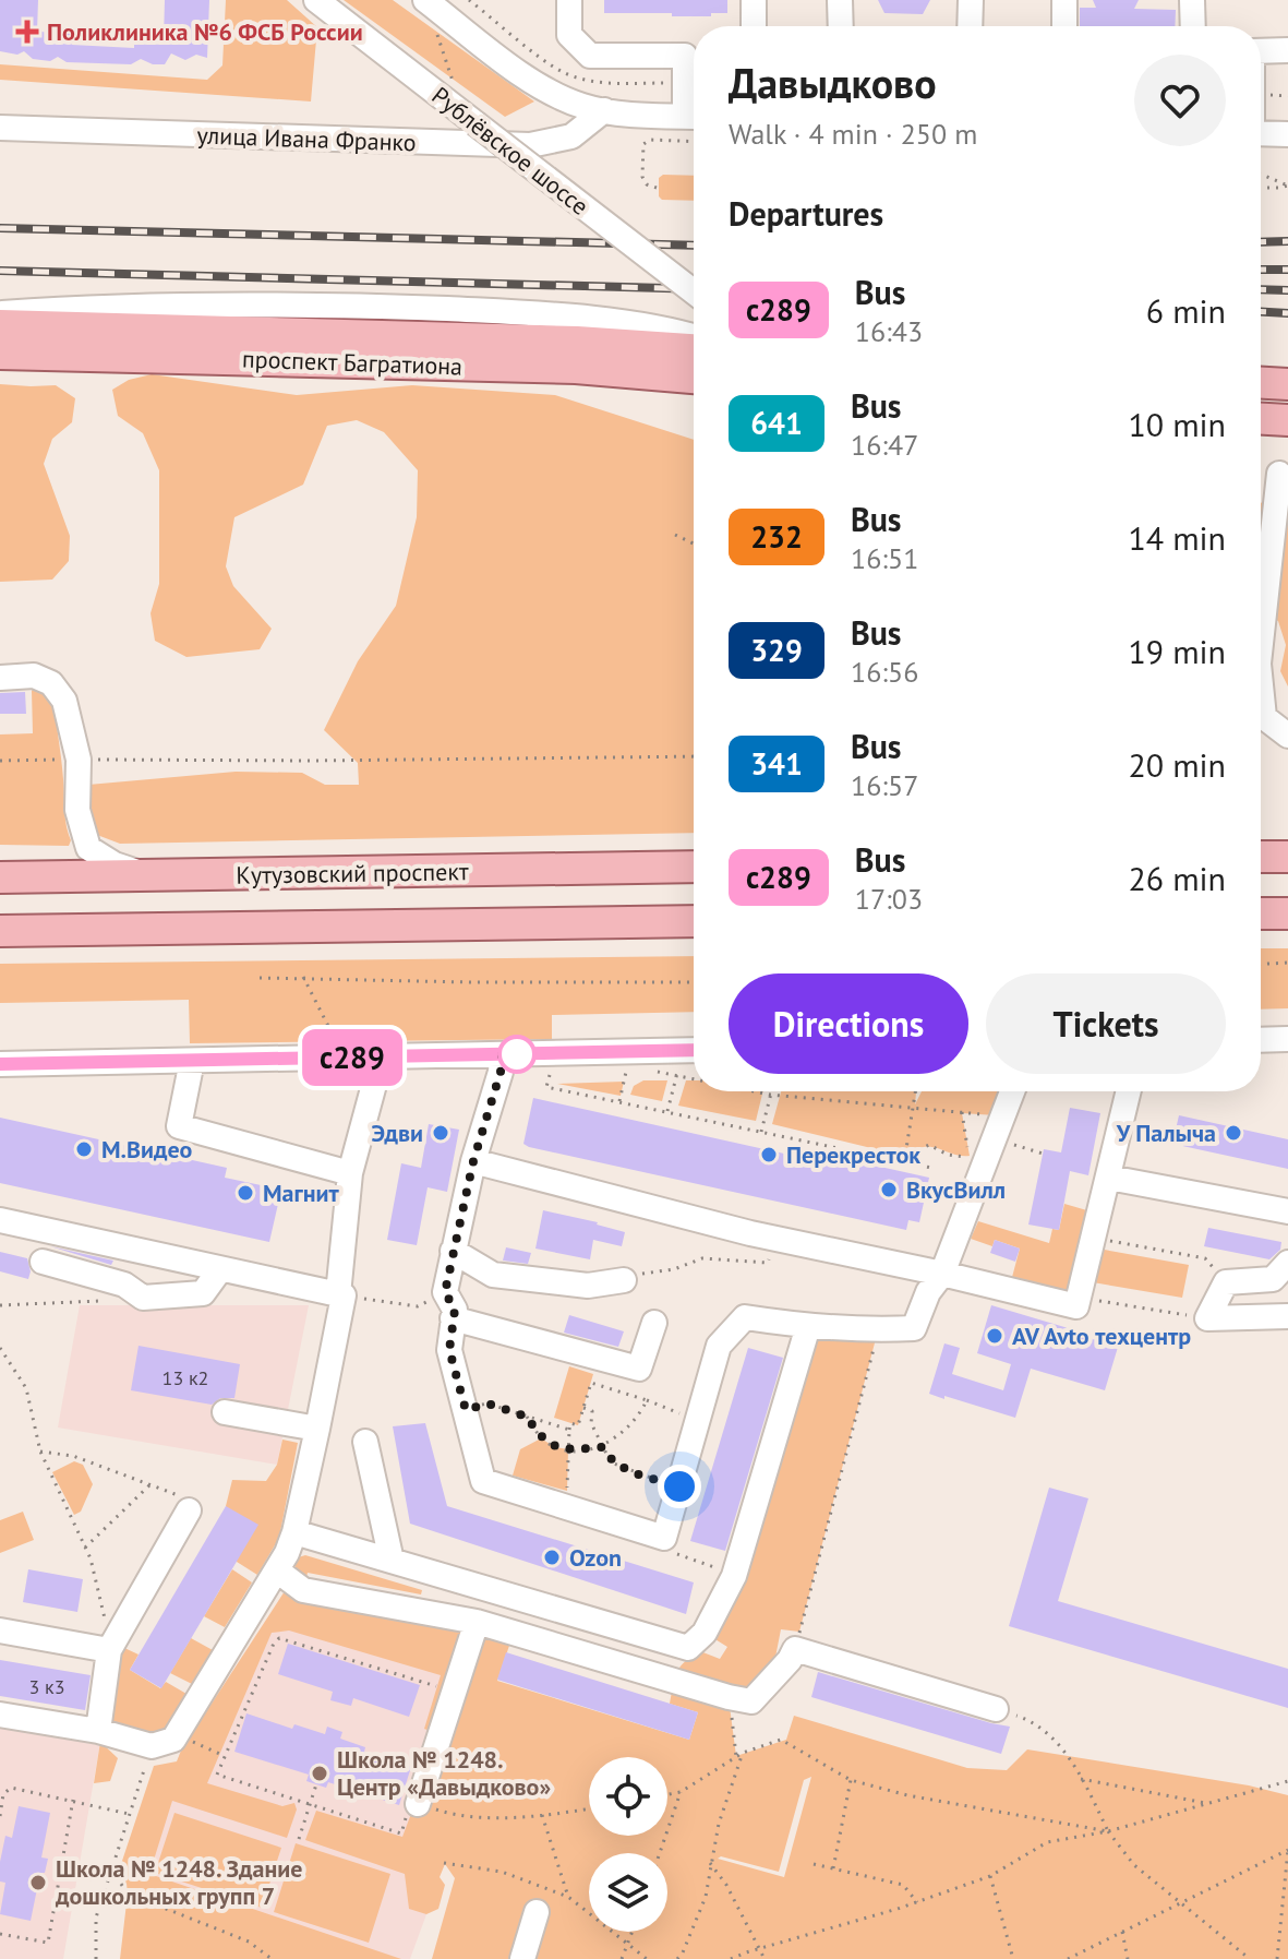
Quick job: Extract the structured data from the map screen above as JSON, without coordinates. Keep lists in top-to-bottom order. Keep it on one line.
{"streets":{"main road":["проспект Багратиона","Кутузовский проспект"],"street":["улица Ивана Франко","Рублёвское шоссе"]},"places":{"health":["Поликлиника №6 ФСБ России"],"other":["Эдви","У Палыча","М.Видео","Перекресток","ВкусВилл","Магнит","AV Avto техцентр","Ozon","Школа № 1248. Центр «Давыдково»","Школа № 1248. Здание дошкольных групп 7"]},"lines":["bus line с289"],"house_numbers":["13 к2","3 к3"],"page":{"on_map":"с289","heading":[["Давыдково","Walk · 4 min · 250 m"],"Departures"],"list":[{"mark":"с289","name":"Bus","note":"16:43","value":"6 min"},{"mark":"641","name":"Bus","note":"16:47","value":"10 min"},{"mark":"232","name":"Bus","note":"16:51","value":"14 min"},{"mark":"329","name":"Bus","note":"16:56","value":"19 min"},{"mark":"341","name":"Bus","note":"16:57","value":"20 min"},{"mark":"с289","name":"Bus","note":"17:03","value":"26 min"}],"buttons":["Directions","Tickets"]}}
